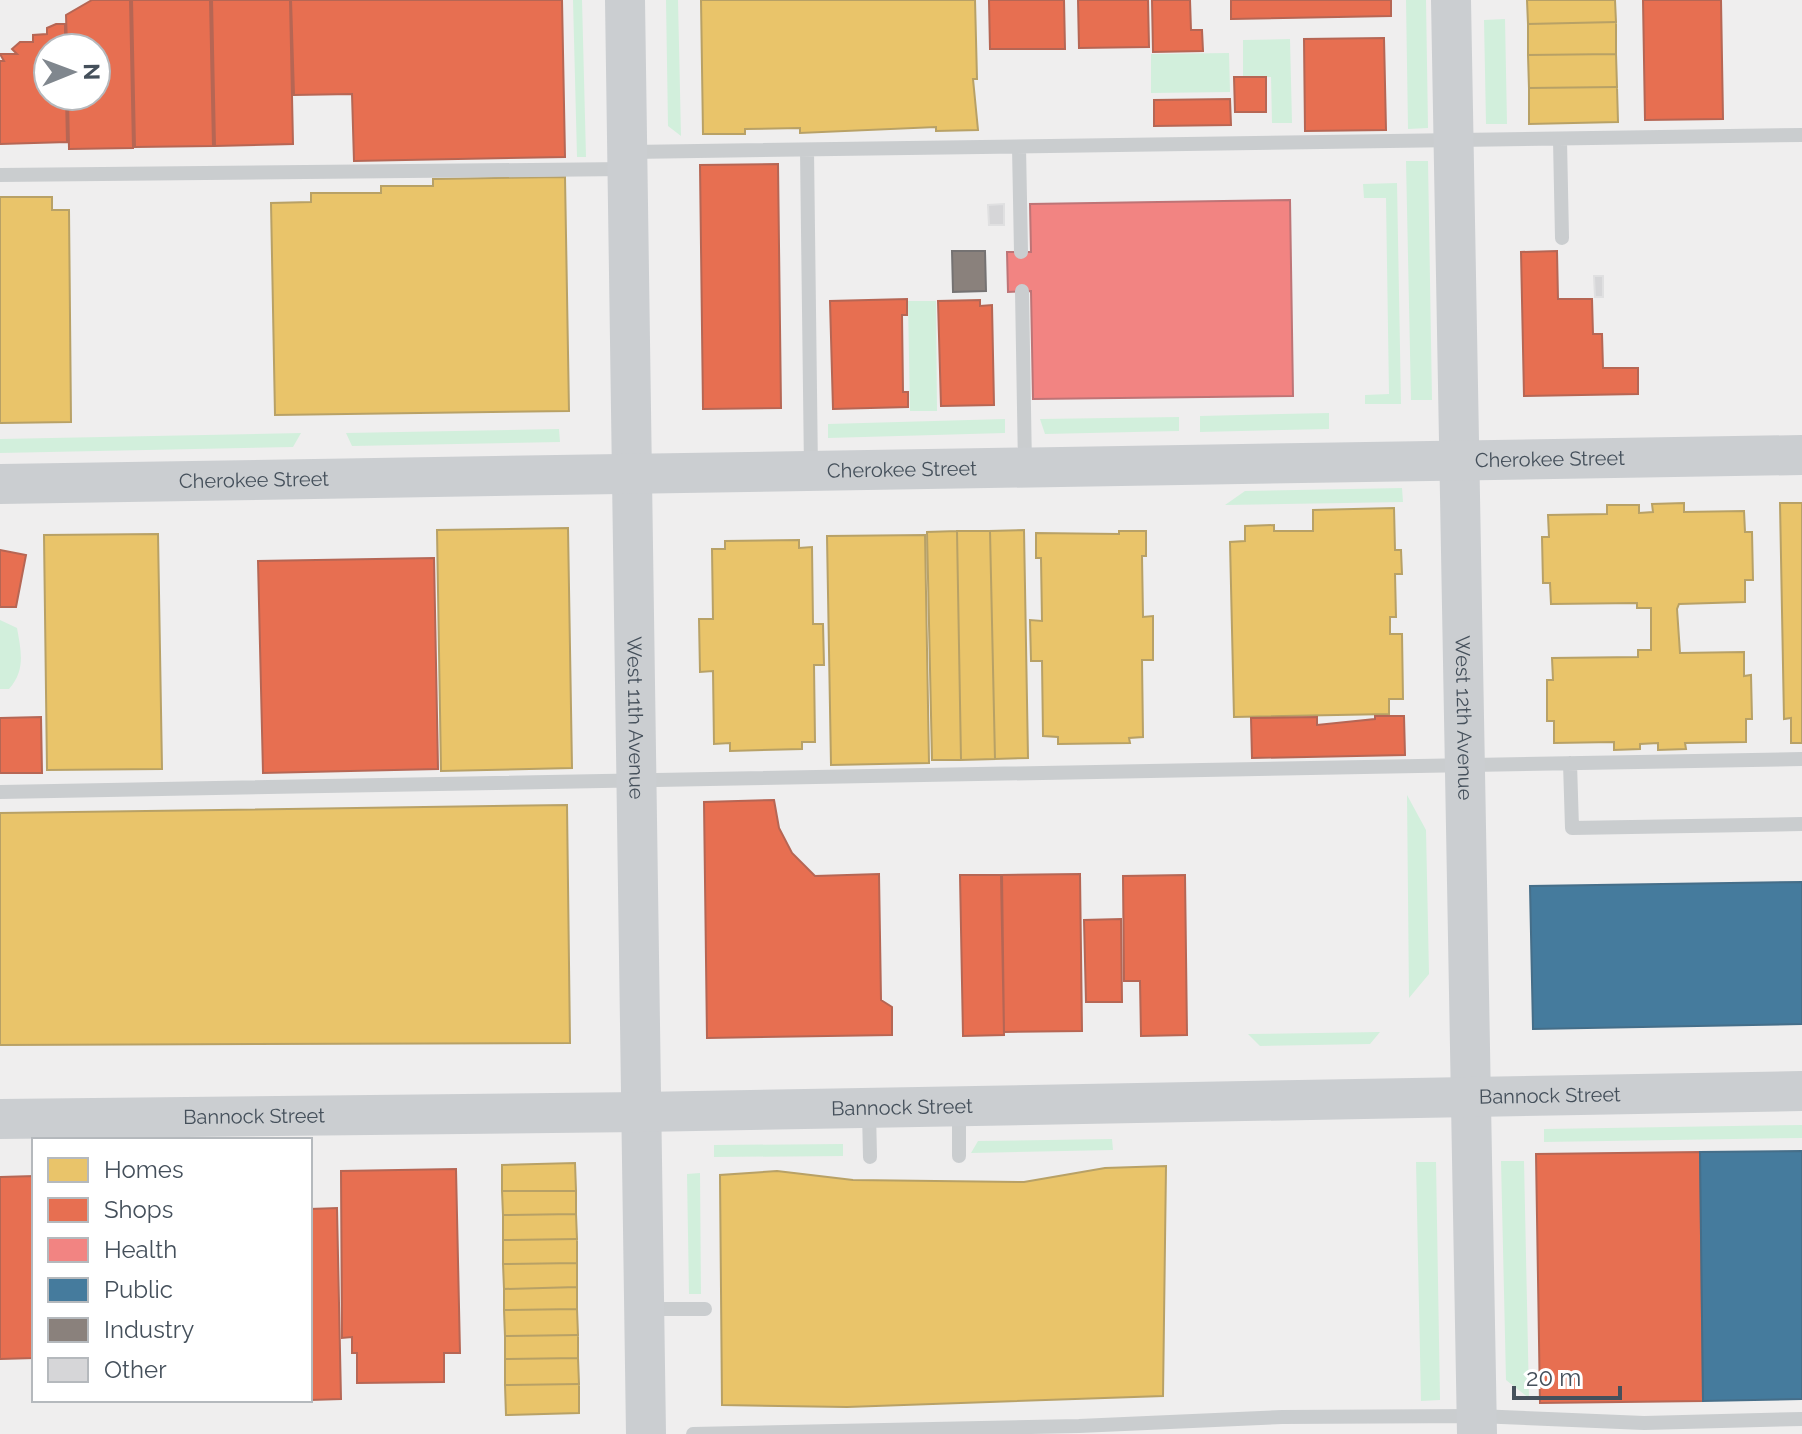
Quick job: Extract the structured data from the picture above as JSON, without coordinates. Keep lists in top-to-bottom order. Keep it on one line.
{"streets":{"street":["Cherokee Street","West 11th Avenue","West 12th Avenue","Bannock Street"]},"crossings":[["Cherokee Street","West 11th Avenue"],["Cherokee Street","West 12th Avenue"],["West 11th Avenue","Bannock Street"],["West 12th Avenue","Bannock Street"]],"legend":["Homes","Shops","Health","Public","Industry","Other"],"scale_bar":"20 m","north":"right"}
